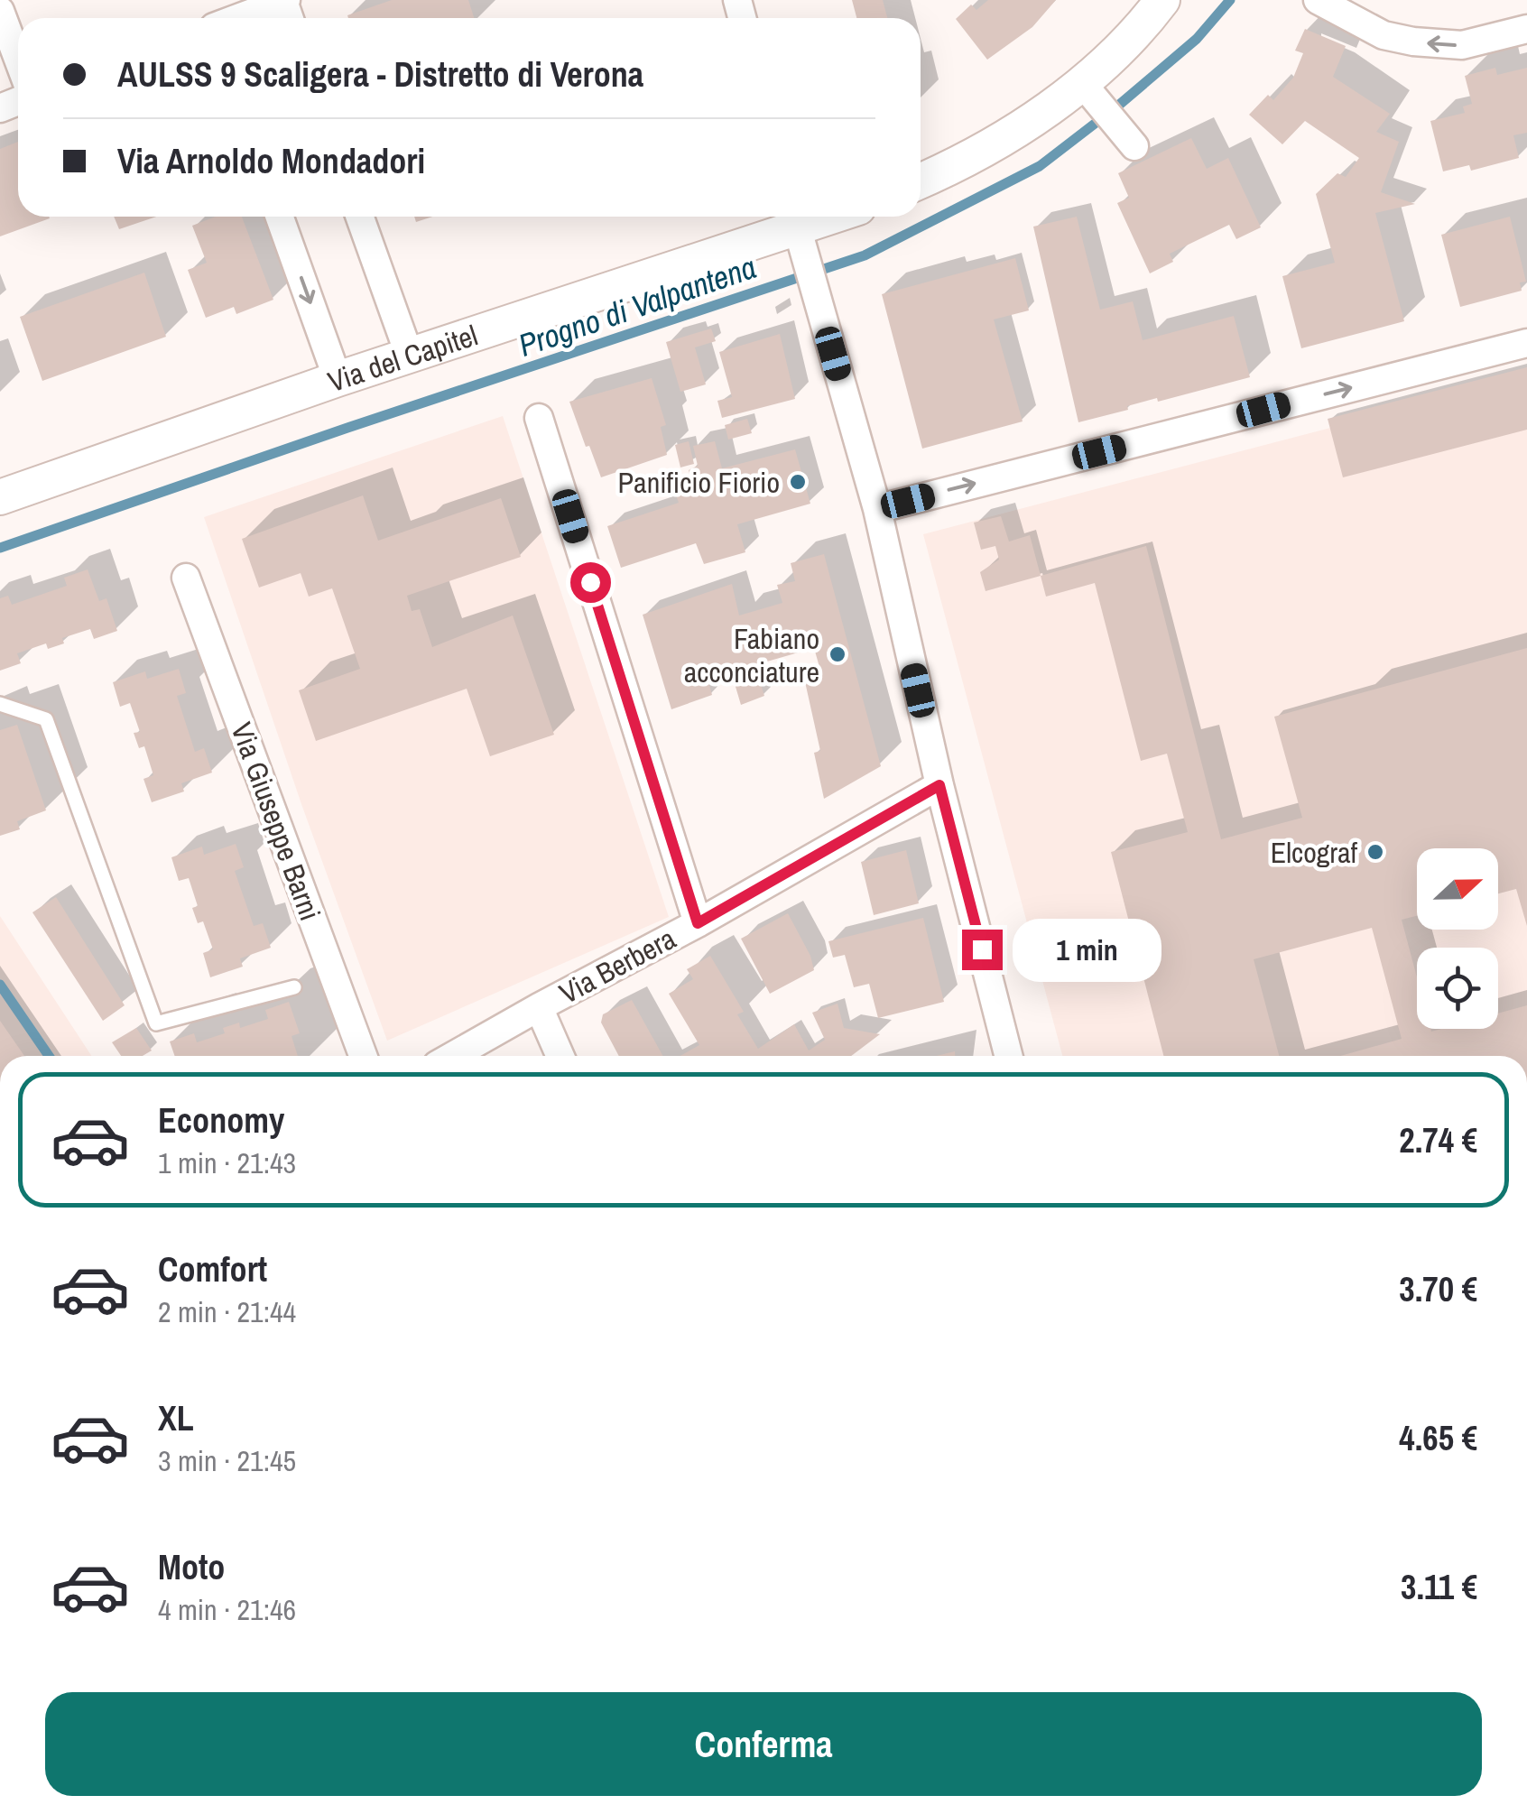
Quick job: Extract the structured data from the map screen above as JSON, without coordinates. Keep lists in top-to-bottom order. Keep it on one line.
{"streets":{"street":["Via del Capitel","Via Giuseppe Barni","Via Berbera"]},"water":["Progno di Valpantena"],"places":["Panificio Fiorio","Fabiano acconciature","Elcograf"],"north":"right","page":{"banner":["AULSS 9 Scaligera - Distretto di Verona","Via Arnoldo Mondadori"],"bubble":"1 min","list":[{"name":"Economy","note":"1 min · 21:43","value":"2.74 €"},{"name":"Comfort","note":"2 min · 21:44","value":"3.70 €"},{"name":"XL","note":"3 min · 21:45","value":"4.65 €"},{"name":"Moto","note":"4 min · 21:46","value":"3.11 €"}],"buttons":"Conferma"}}
